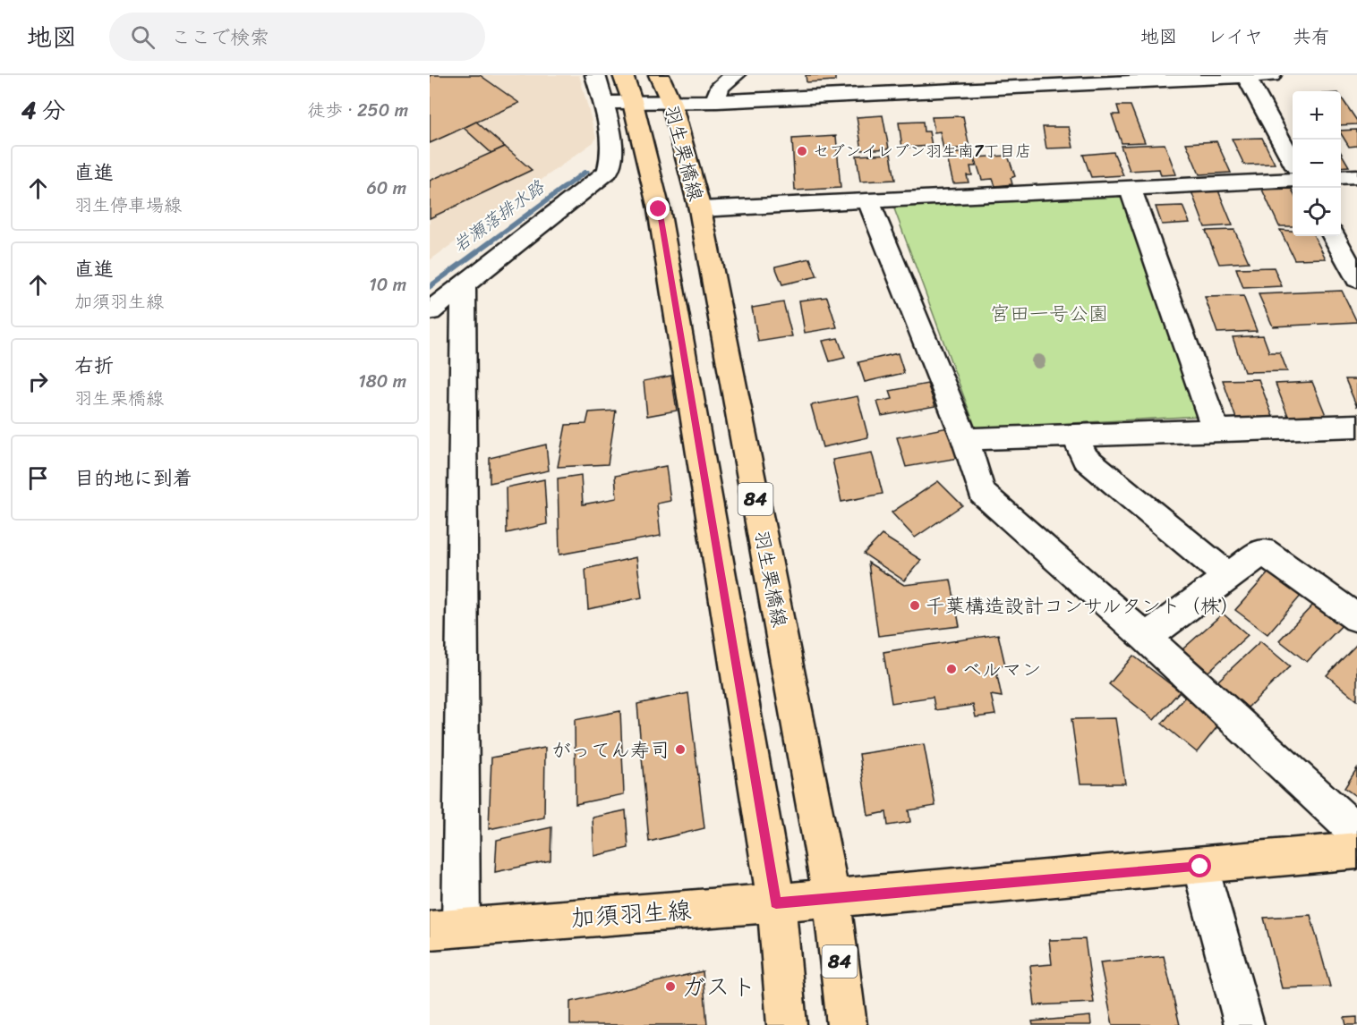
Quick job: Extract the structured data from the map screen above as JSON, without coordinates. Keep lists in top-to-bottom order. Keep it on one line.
{"streets":{"main road":["羽生栗橋線","84","加須羽生線"]},"crossings":[["羽生栗橋線","加須羽生線"]],"water":["岩瀬落排水路"],"parks":["宮田一号公園"],"places":["セブンイレブン羽生南7丁目店","千葉構造設計コンサルタント（株）","ベルマン","がってん寿司","ガスト"],"page":{"header":"地図","search":"ここで検索","nav":["地図","レイヤ","共有"],"heading":["4 分","徒歩 · 250 m"],"map_buttons":["+","−"],"list":[["直進","羽生停車場線","60 m"],["直進","加須羽生線","10 m"],["右折","羽生栗橋線","180 m"],"目的地に到着"]}}
